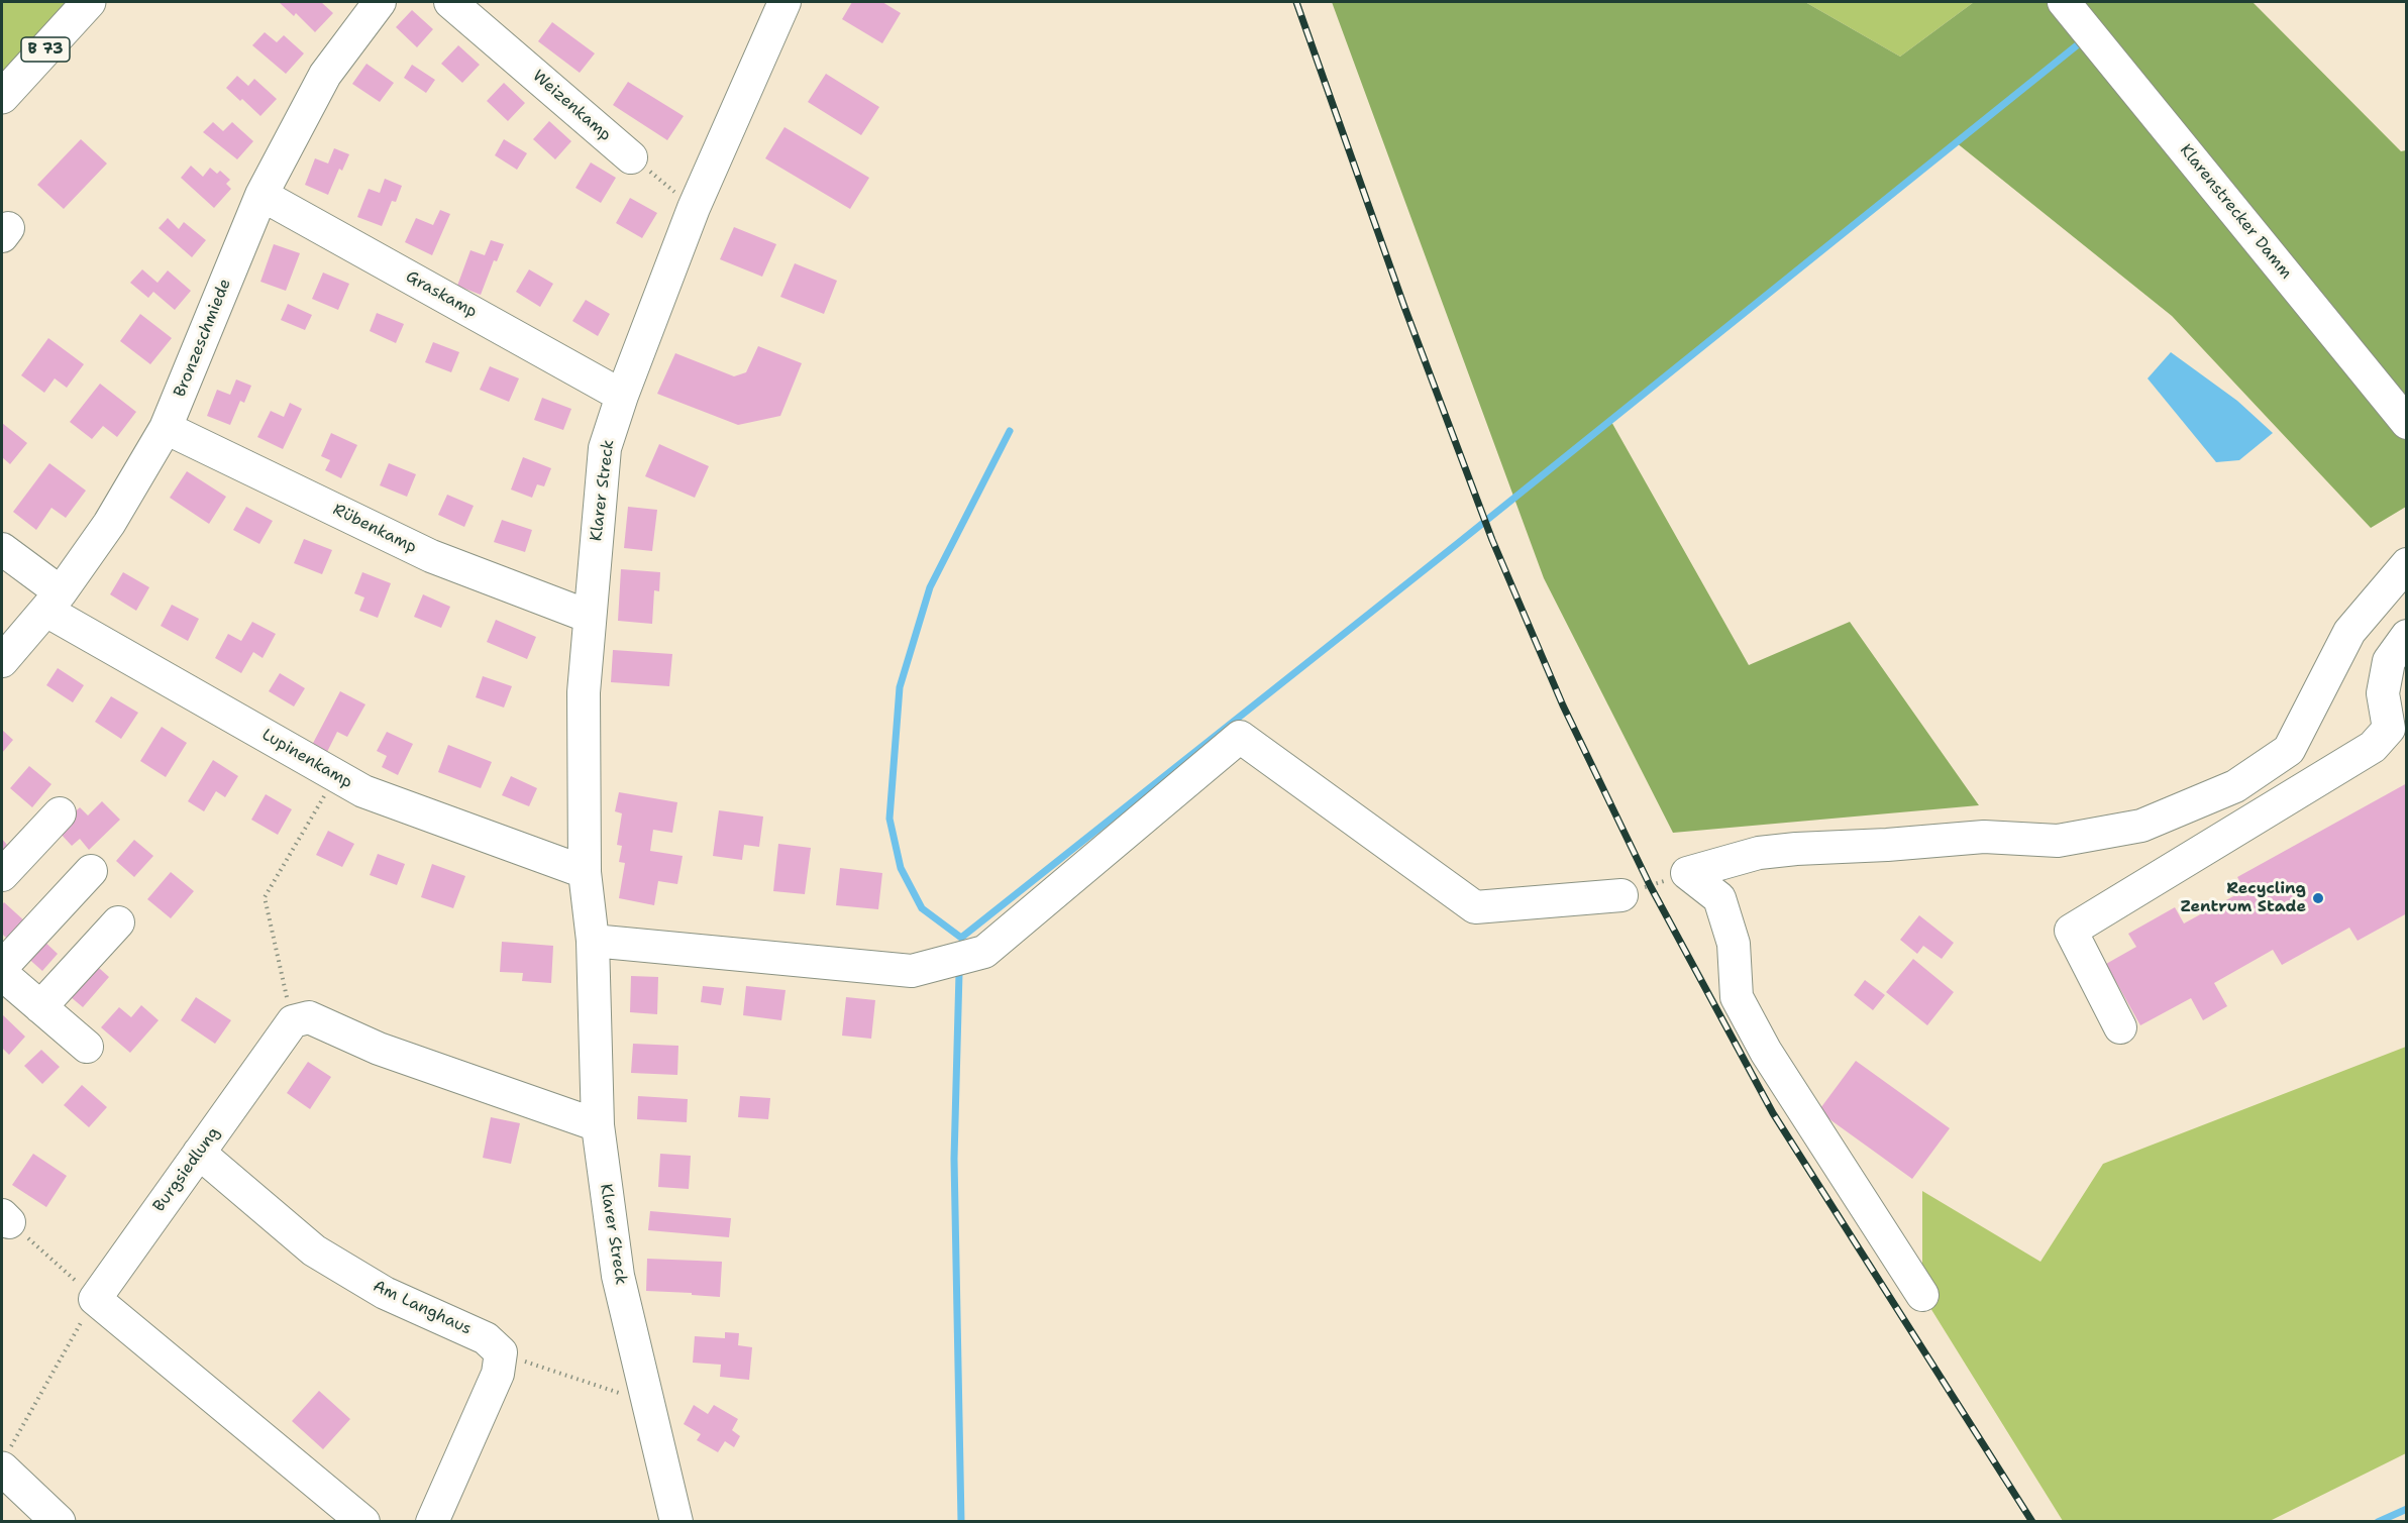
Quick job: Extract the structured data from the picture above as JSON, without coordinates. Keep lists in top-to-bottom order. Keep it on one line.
{"streets":{"main road":["B 73"],"street":["Weizenkamp","Klarenstrecker Damm","Graskamp","Bronzeschmiede","Klarer Streck","Rübenkamp","Lupinenkamp","Burgsiedlung","Am Langhaus"]},"crossings":[["Graskamp","Bronzeschmiede"],["Graskamp","Klarer Streck"],["Bronzeschmiede","Rübenkamp"],["Bronzeschmiede","Lupinenkamp"],["Klarer Streck","Rübenkamp"],["Klarer Streck","Lupinenkamp"],["Burgsiedlung","Am Langhaus"]],"places":["Recycling Zentrum Stade"]}
